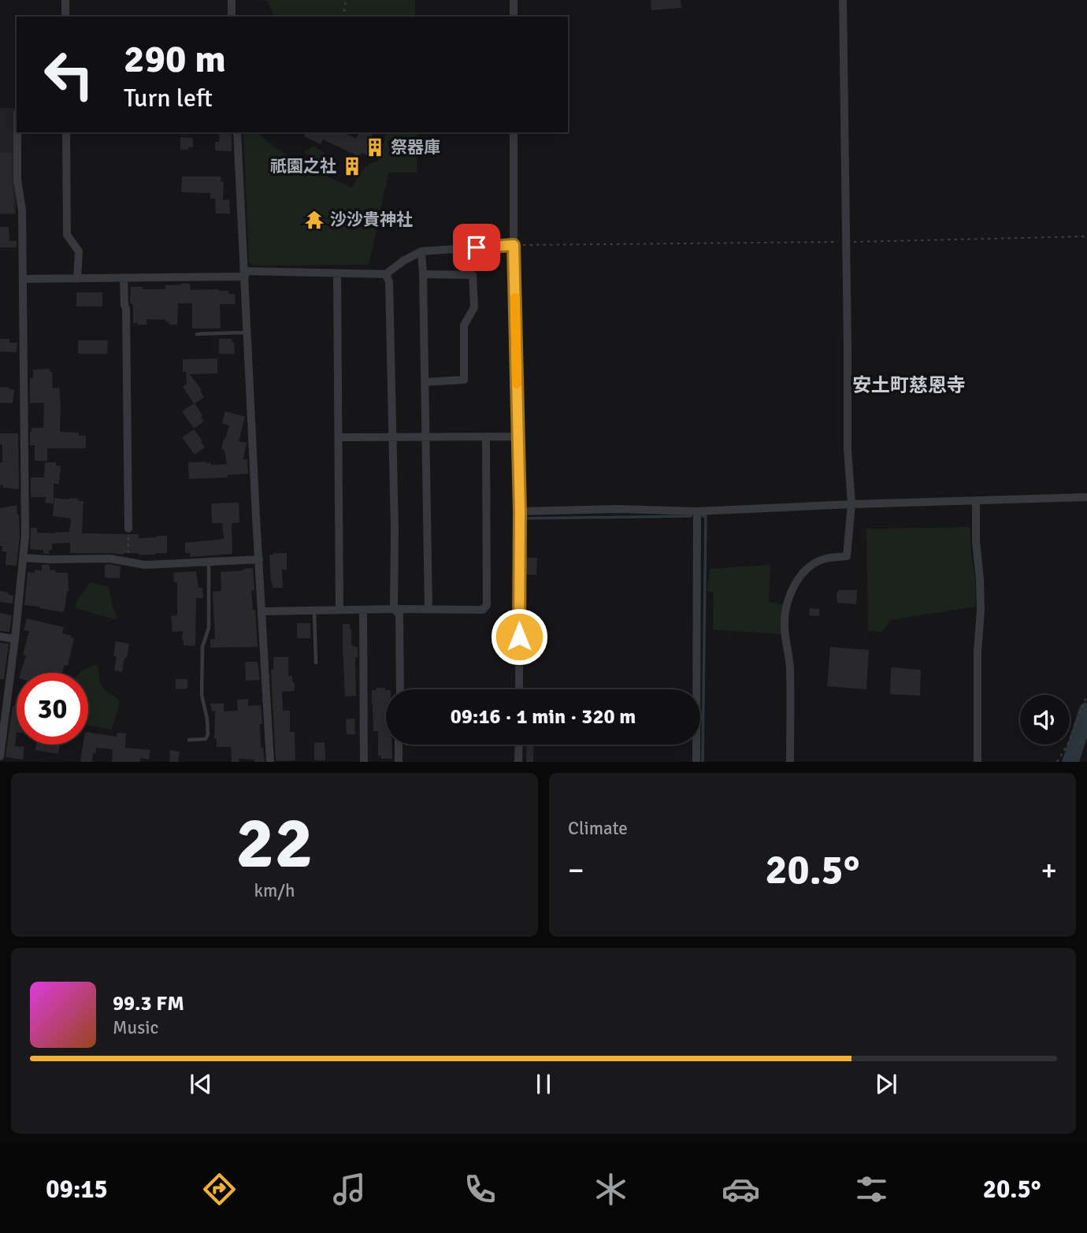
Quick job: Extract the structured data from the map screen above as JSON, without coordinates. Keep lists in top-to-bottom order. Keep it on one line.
{"districts":["安土町慈恩寺"],"places":{"building":["祭器庫","祇園之社"],"temple":["沙沙貴神社"]},"page":{"turn":["290 m","Turn left"],"limit":"30","trip":"09:16 · 1 min · 320 m","tile":[["22","km/h"],"Climate"],"heat":["−","20.5°","+"],"song":["99.3 FM","Music"],"tabs":["09:15","20.5°"]}}
